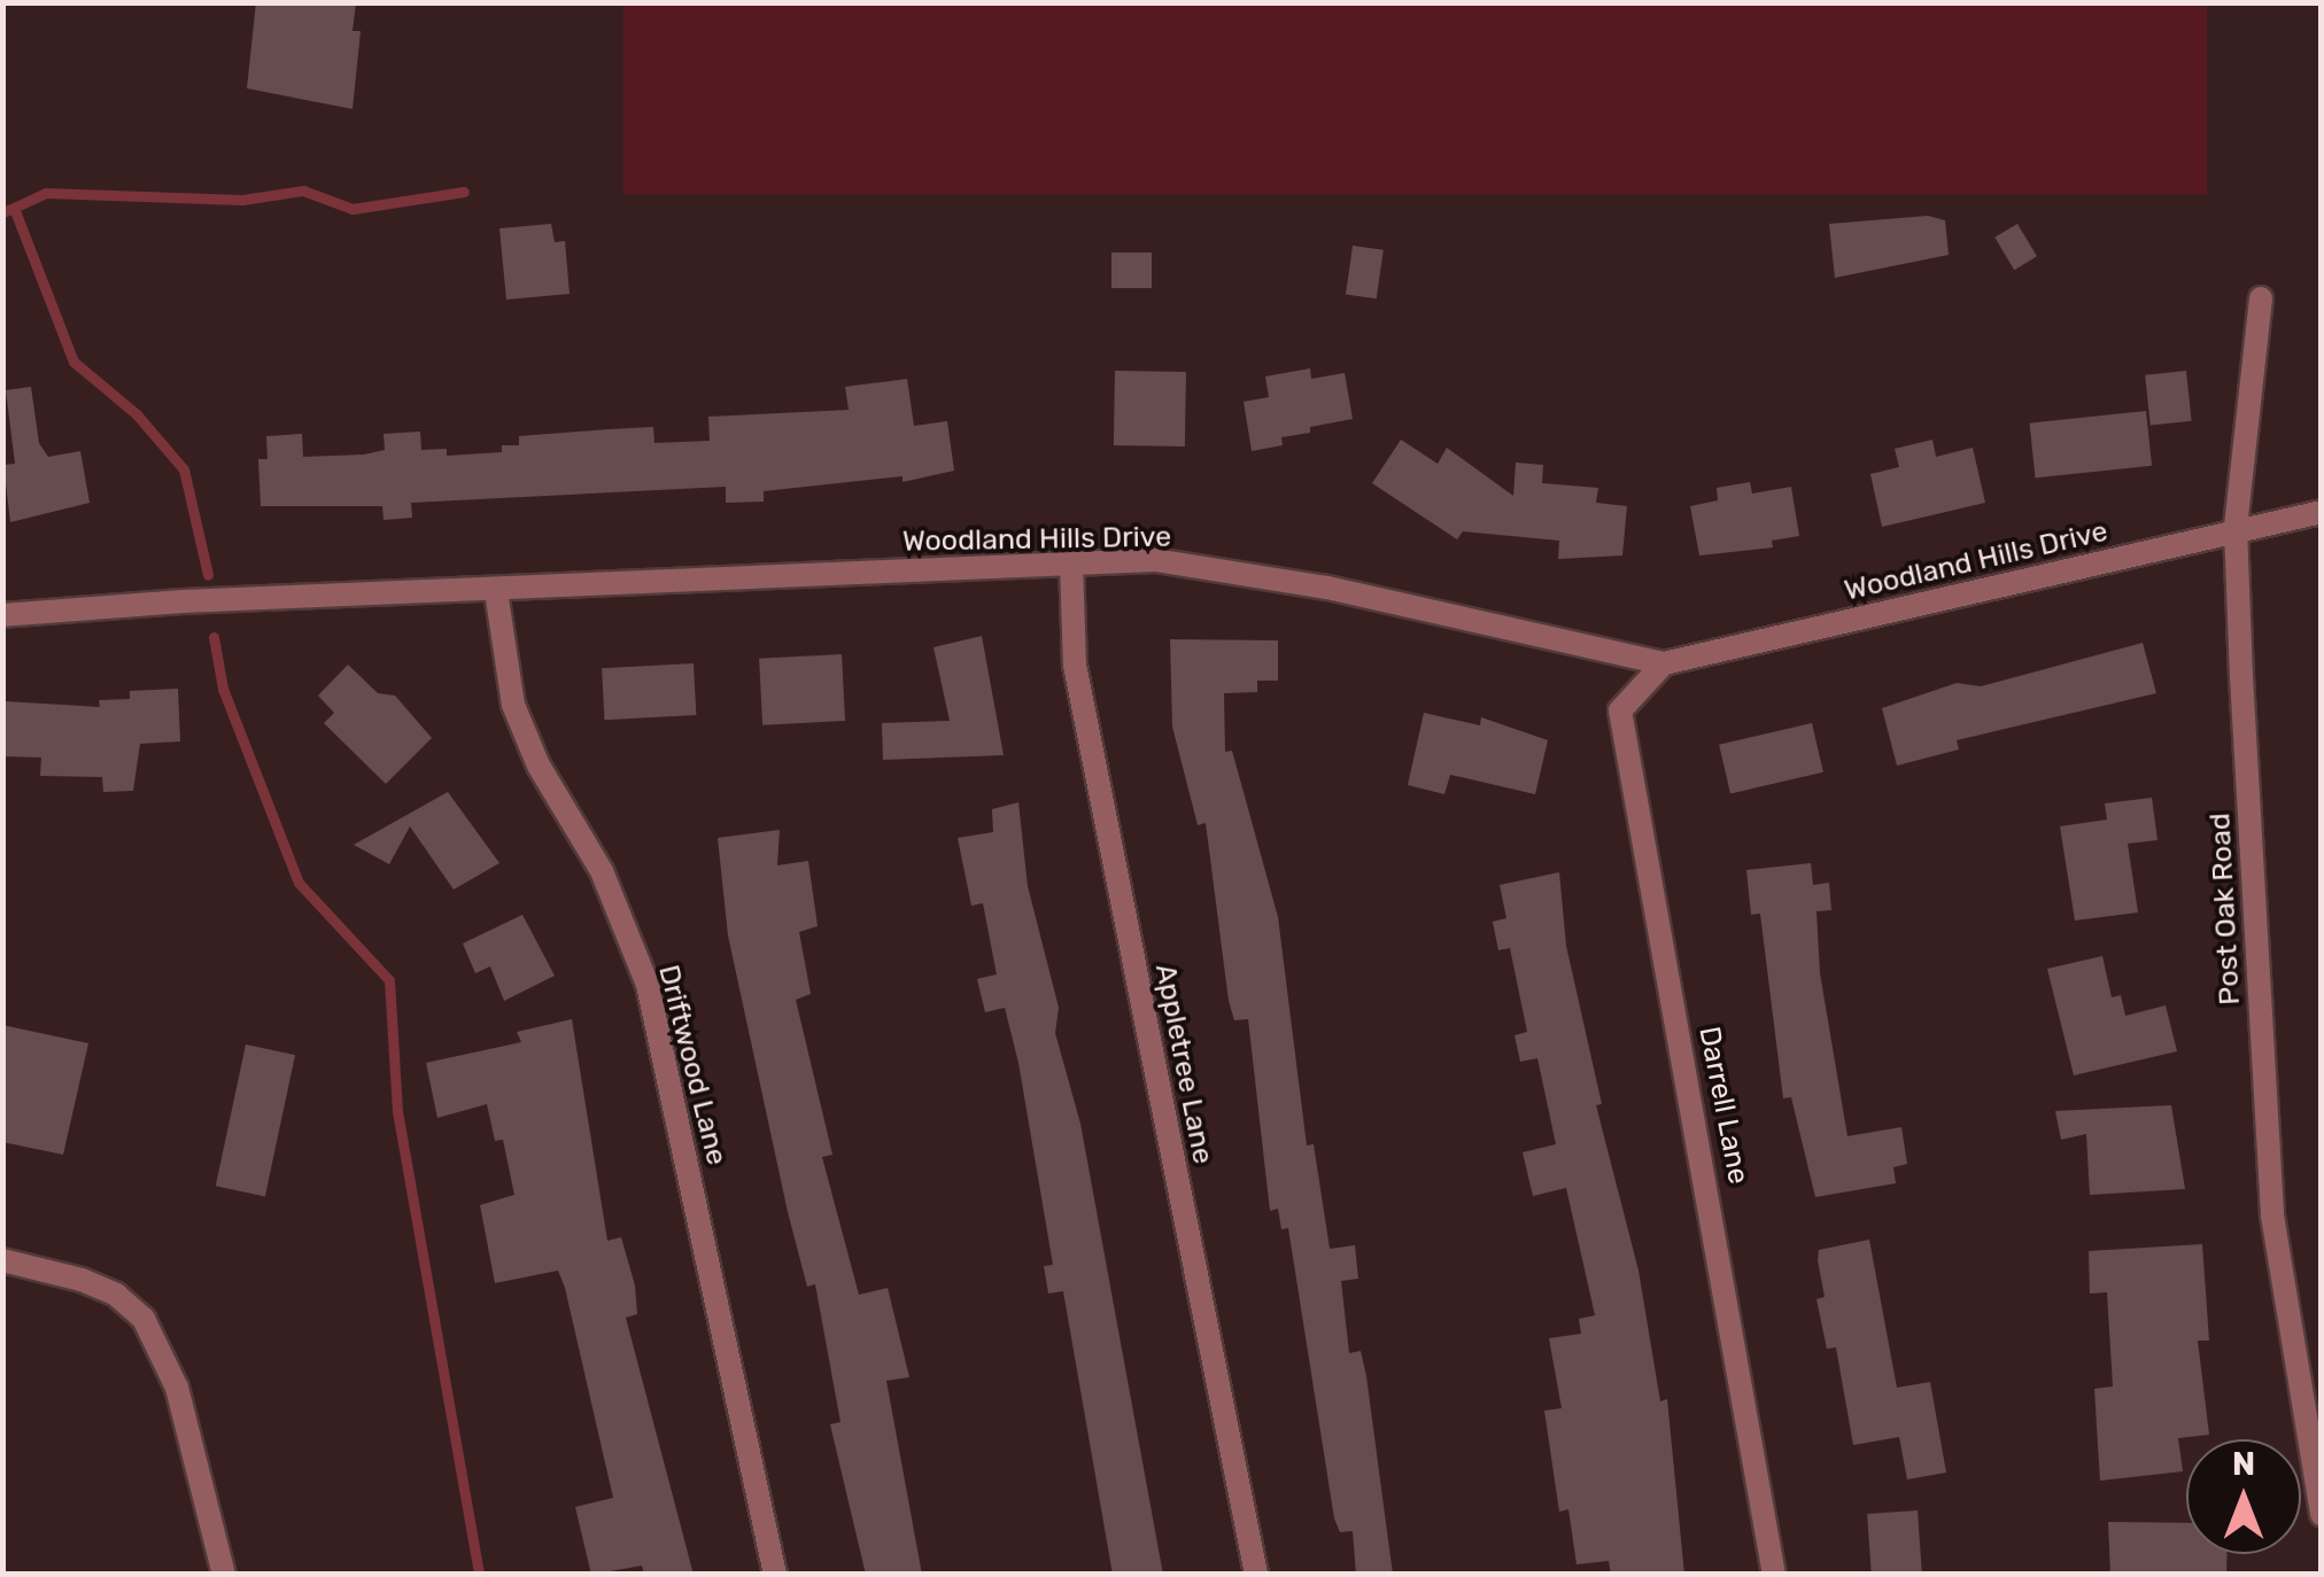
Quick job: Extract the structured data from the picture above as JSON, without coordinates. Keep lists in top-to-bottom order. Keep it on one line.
{"streets":{"street":["Woodland Hills Drive","Post Oak Road","Appletree Lane","Driftwood Lane","Darrell Lane"]},"crossings":[["Woodland Hills Drive","Post Oak Road"],["Woodland Hills Drive","Appletree Lane"],["Woodland Hills Drive","Driftwood Lane"],["Woodland Hills Drive","Darrell Lane"]],"north":"top"}
